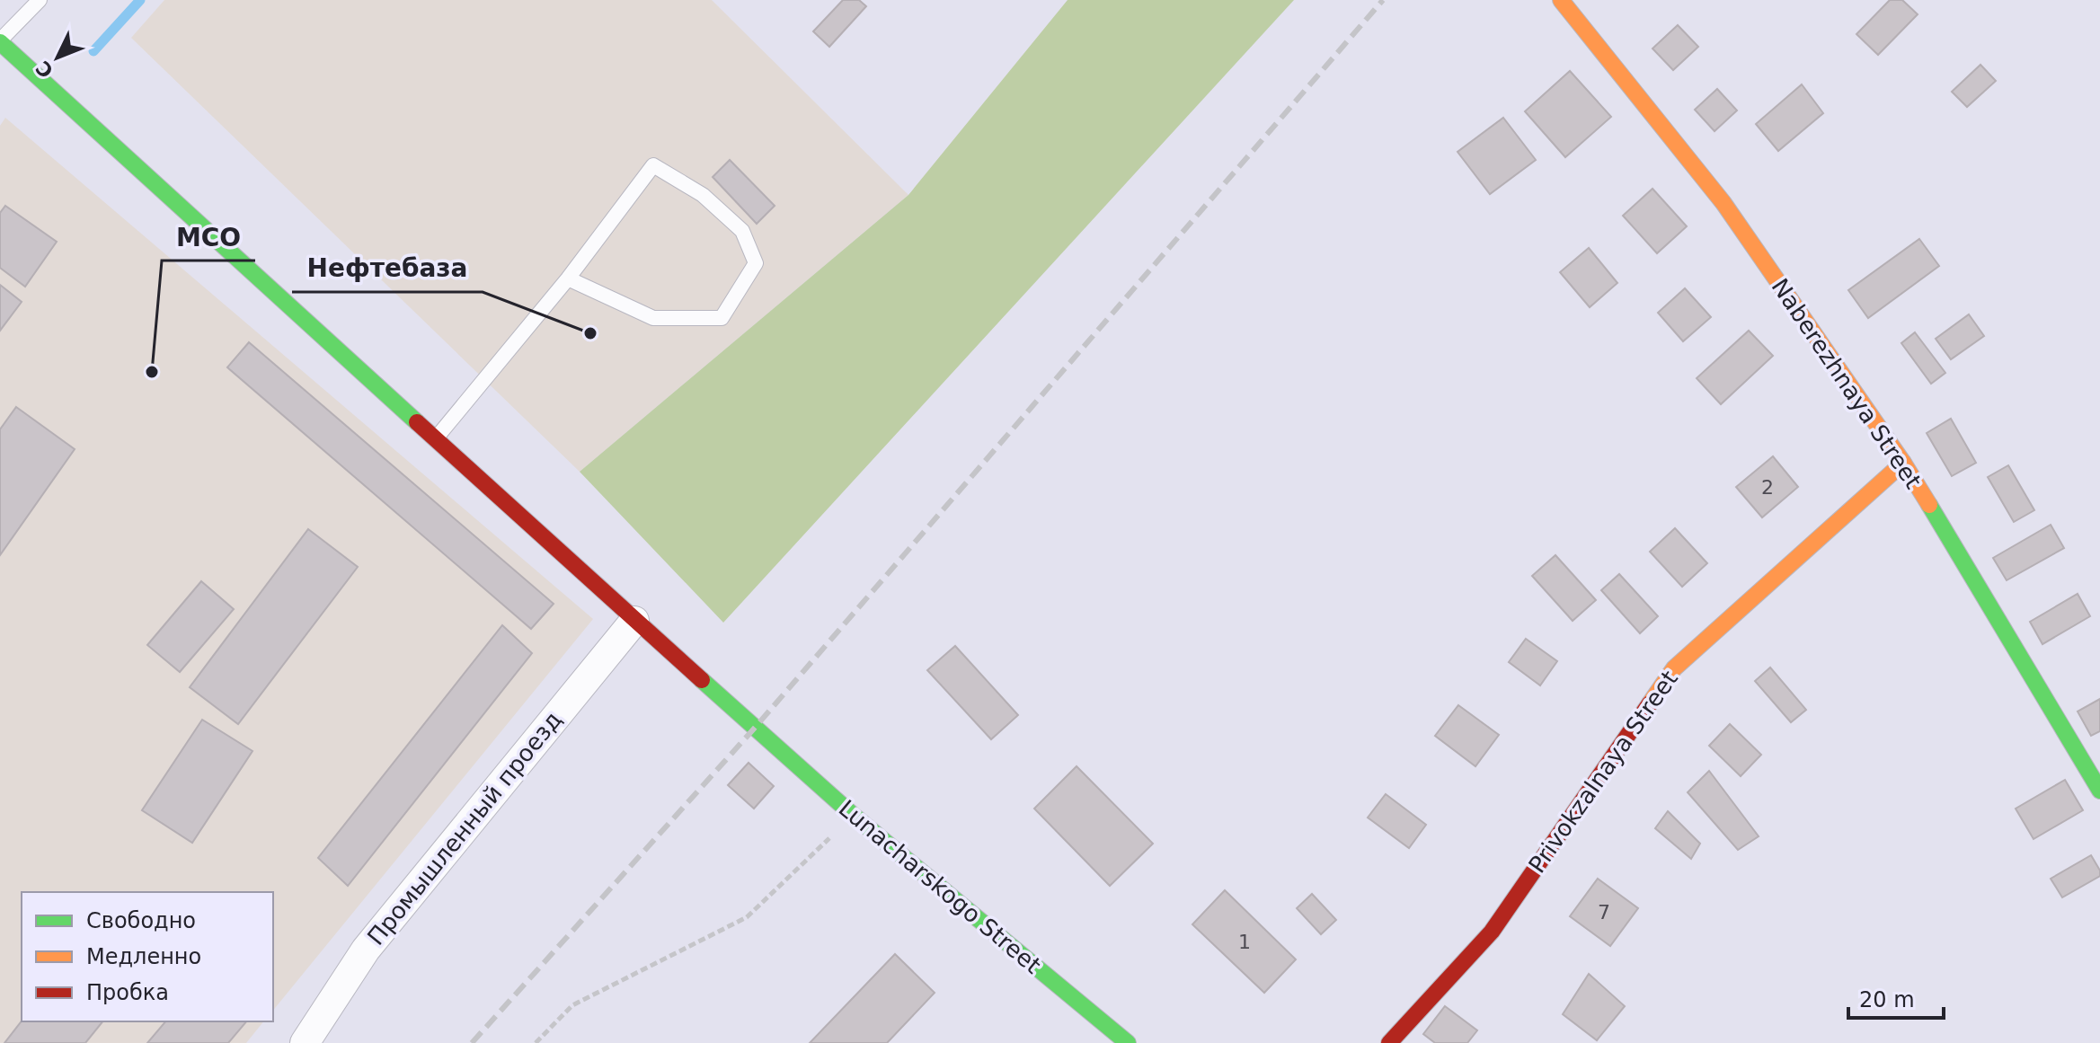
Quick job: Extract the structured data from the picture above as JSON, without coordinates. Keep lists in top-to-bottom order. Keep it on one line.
{"streets":{"street":["Naberezhnaya Street","Privokzalnaya Street","Промышленный проезд","Lunacharskogo Street"]},"crossings":[["Naberezhnaya Street","Privokzalnaya Street"],["Промышленный проезд","Lunacharskogo Street"]],"places":["Нефтебаза","МСО"],"house_numbers":["2","7","1"],"legend":["Свободно","Медленно","Пробка"],"scale_bar":"20 m","north":"bottom left"}
